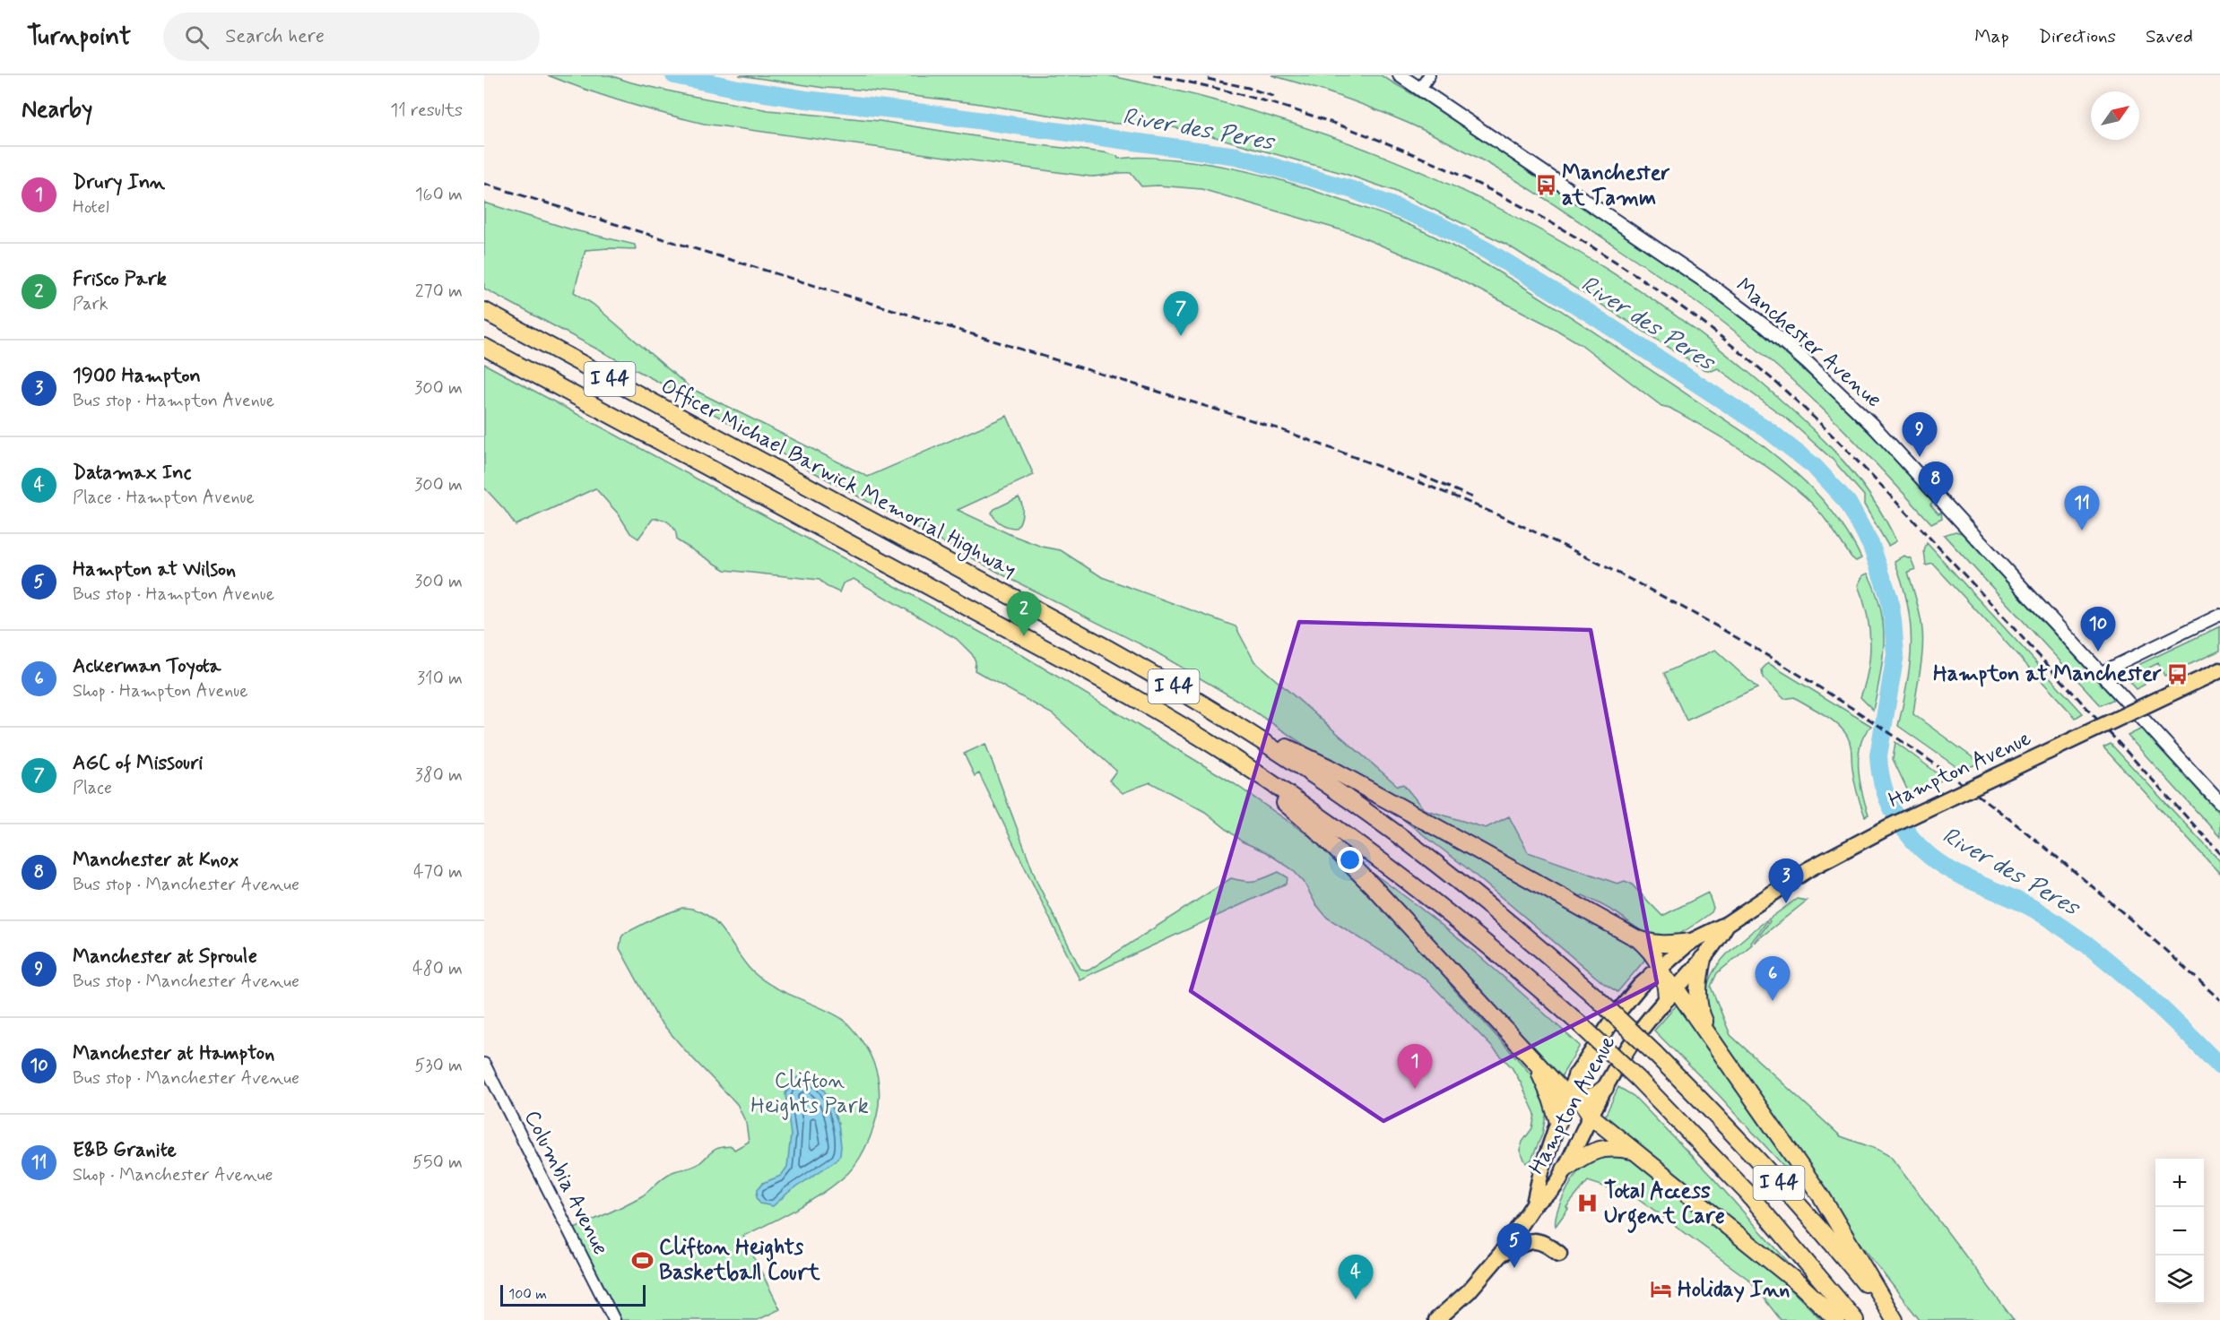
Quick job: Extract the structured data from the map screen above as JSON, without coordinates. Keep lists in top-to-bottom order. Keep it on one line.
{"streets":{"highway":["I 44","Officer Michael Barwick Memorial Highway"],"main road":["Manchester Avenue","Hampton Avenue"],"street":["Columbia Avenue"]},"water":["River des Peres"],"parks":["Clifton Heights Park"],"places":{"bus stop":["Manchester at Tamm","Hampton at Manchester"],"hospital":["Total Access Urgent Care"],"sports":["Clifton Heights Basketball Court"],"hotel":["Holiday Inn"]},"scale_bar":"100 m","north":"top right","page":{"header":"Turnpoint","search":"Search here","nav":["Map","Directions","Saved"],"heading":["Nearby","11 results"],"list":[{"mark":"1","name":"Drury Inn","note":"Hotel","value":"160 m"},{"mark":"2","name":"Frisco Park","note":"Park","value":"270 m"},{"mark":"3","name":"1900 Hampton","note":"Bus stop · Hampton Avenue","value":"300 m"},{"mark":"4","name":"Datamax Inc","note":"Place · Hampton Avenue","value":"300 m"},{"mark":"5","name":"Hampton at Wilson","note":"Bus stop · Hampton Avenue","value":"300 m"},{"mark":"6","name":"Ackerman Toyota","note":"Shop · Hampton Avenue","value":"310 m"},{"mark":"7","name":"AGC of Missouri","note":"Place","value":"380 m"},{"mark":"8","name":"Manchester at Knox","note":"Bus stop · Manchester Avenue","value":"470 m"},{"mark":"9","name":"Manchester at Sproule","note":"Bus stop · Manchester Avenue","value":"480 m"},{"mark":"10","name":"Manchester at Hampton","note":"Bus stop · Manchester Avenue","value":"530 m"},{"mark":"11","name":"E&B Granite","note":"Shop · Manchester Avenue","value":"550 m"}],"pins":["7","9","8","11","2","10","3","6","1","5","4"],"map_buttons":["+","−"],"scale":"100 m"}}
